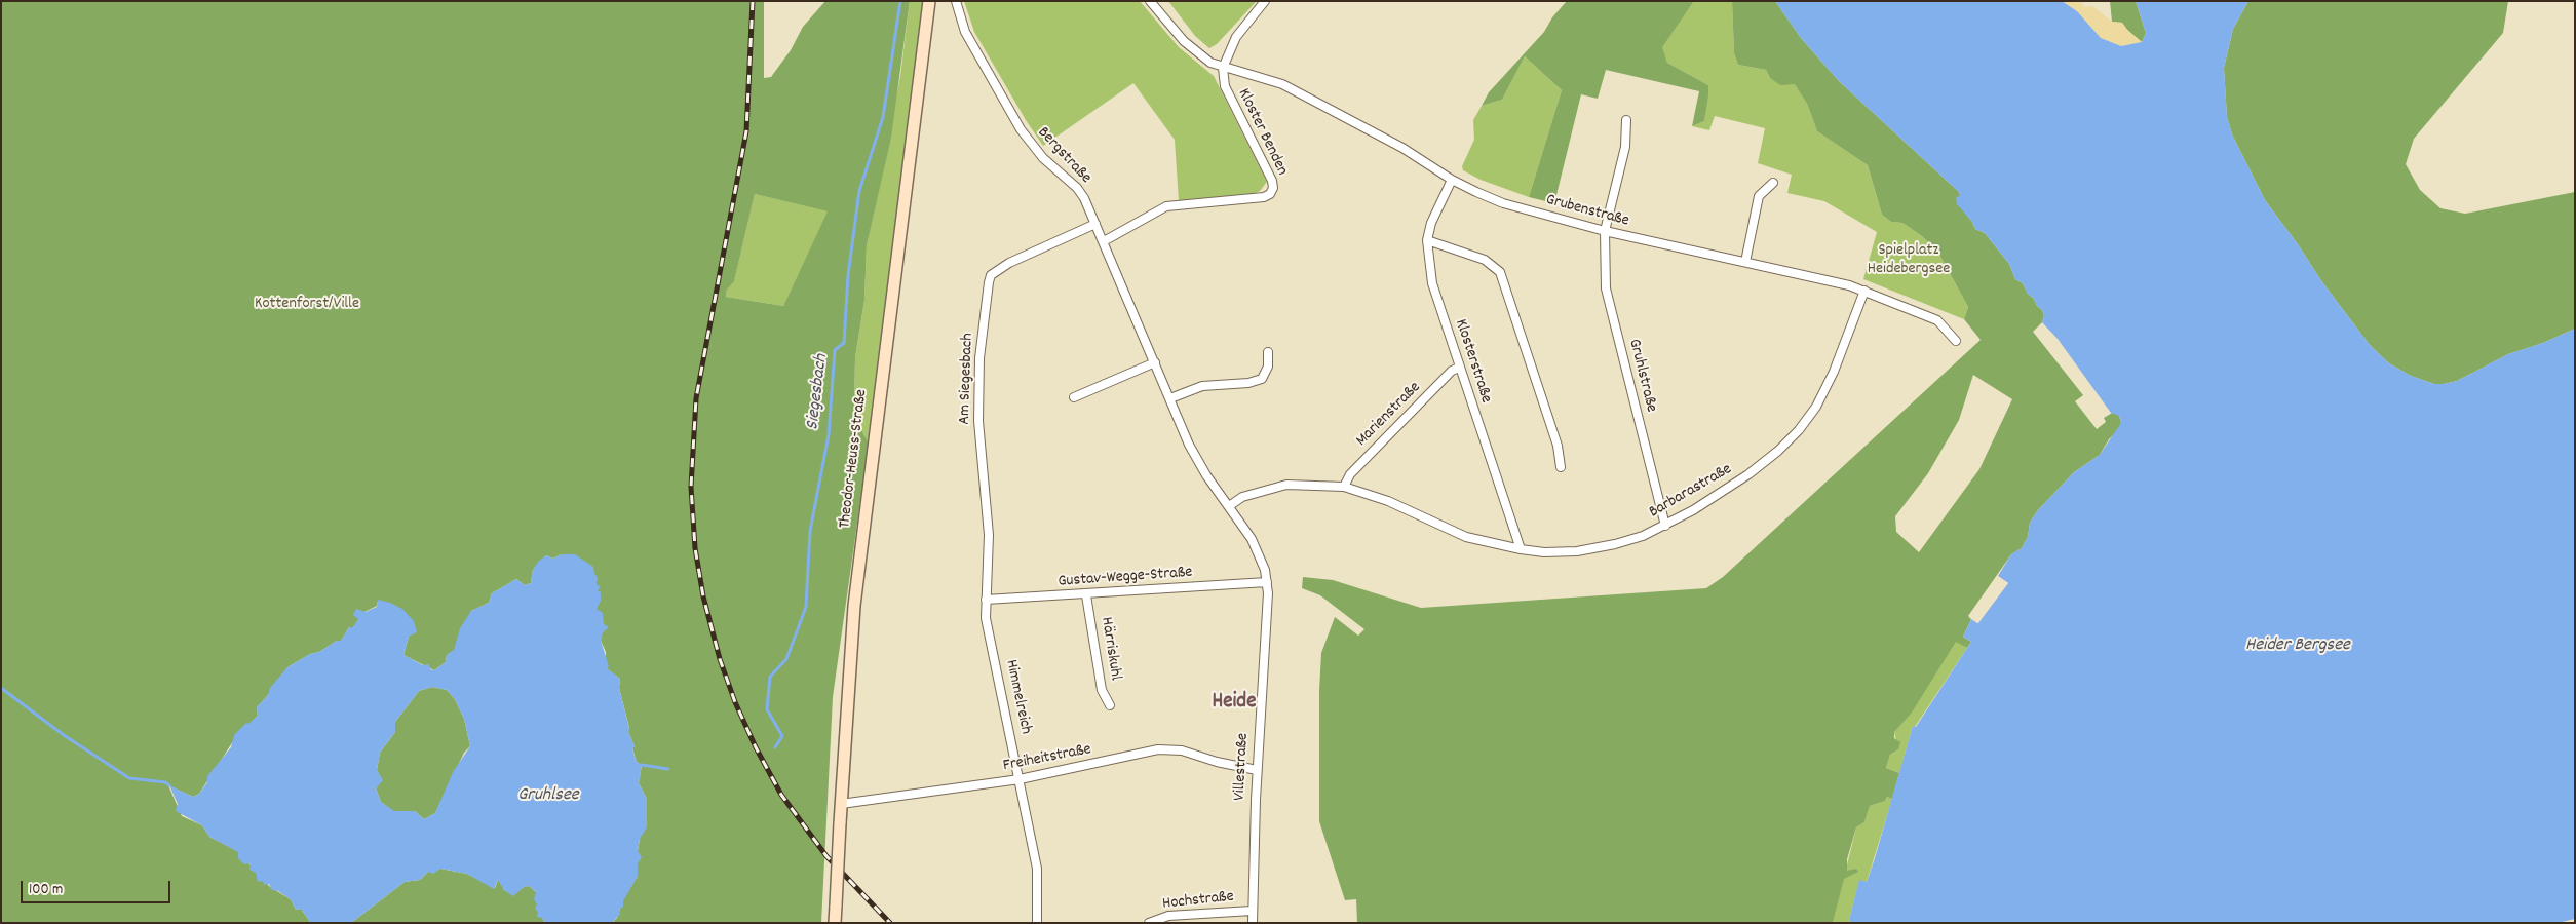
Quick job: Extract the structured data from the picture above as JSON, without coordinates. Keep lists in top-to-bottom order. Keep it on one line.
{"streets":{"main road":["Theodor-Heuss-Straße"],"street":["Kloster Benden","Bergstraße","Grubenstraße","Klosterstraße","Gruhlstraße","Am Siegesbach","Marienstraße","Barbarastraße","Gustav-Wegge-Straße","Härriskuhl","Himmelreich","Freiheitstraße","Villestraße","Hochstraße"]},"crossings":[["Kloster Benden","Bergstraße"],["Kloster Benden","Grubenstraße"],["Bergstraße","Am Siegesbach"],["Bergstraße","Barbarastraße"],["Bergstraße","Gustav-Wegge-Straße"],["Bergstraße","Villestraße"],["Grubenstraße","Klosterstraße"],["Grubenstraße","Gruhlstraße"],["Grubenstraße","Barbarastraße"],["Klosterstraße","Marienstraße"],["Klosterstraße","Barbarastraße"],["Gruhlstraße","Barbarastraße"],["Am Siegesbach","Gustav-Wegge-Straße"],["Am Siegesbach","Himmelreich"],["Marienstraße","Barbarastraße"],["Theodor-Heuss-Straße","Freiheitstraße"],["Gustav-Wegge-Straße","Härriskuhl"],["Gustav-Wegge-Straße","Himmelreich"],["Gustav-Wegge-Straße","Villestraße"],["Himmelreich","Freiheitstraße"],["Freiheitstraße","Villestraße"],["Villestraße","Hochstraße"]],"districts":["Heide"],"water":["Siegesbach","Heider Bergsee","Gruhlsee"],"parks":["Spielplatz Heidebergsee","Kottenforst/Ville"],"scale_bar":"100 m"}
